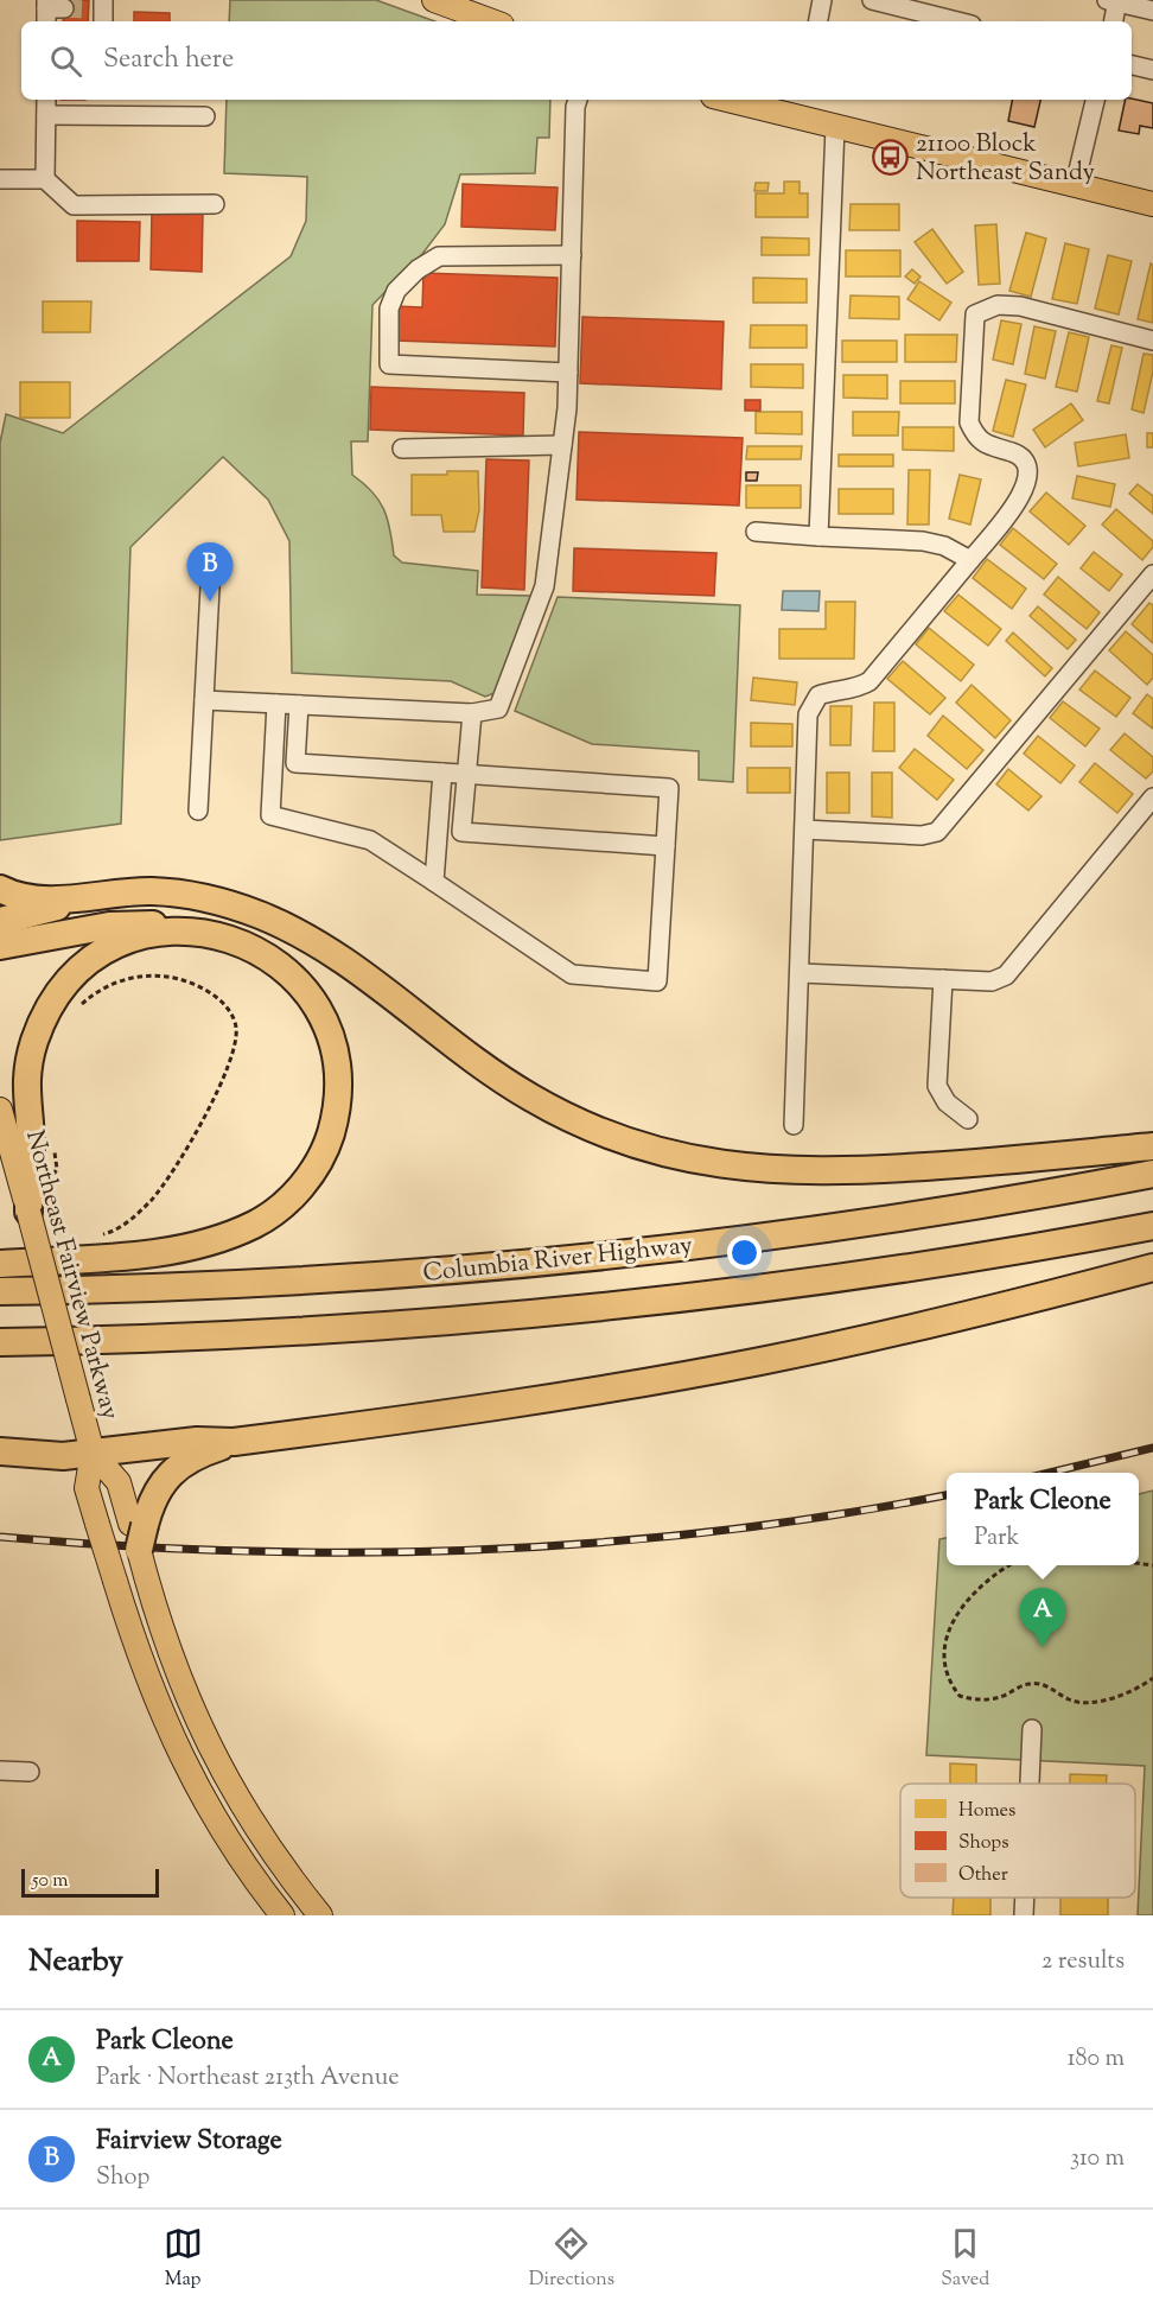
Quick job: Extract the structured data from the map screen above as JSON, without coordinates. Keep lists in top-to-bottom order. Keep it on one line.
{"streets":{"highway":["Columbia River Highway"],"main road":["Northeast Fairview Parkway"]},"places":{"bus stop":["21100 Block Northeast Sandy"]},"legend":["Homes","Shops","Other"],"scale_bar":"50 m","page":{"search":"Search here","pins":["B","A"],"popup":["Park Cleone","Park"],"scale":"50 m","heading":["Nearby","2 results"],"list":[{"mark":"A","name":"Park Cleone","note":"Park · Northeast 213th Avenue","value":"180 m"},{"mark":"B","name":"Fairview Storage","note":"Shop","value":"310 m"}],"nav":["Map","Directions","Saved"]}}
